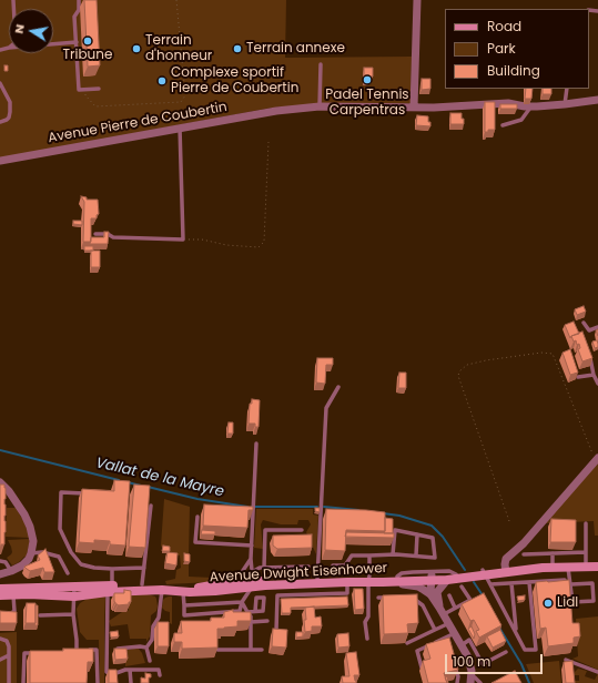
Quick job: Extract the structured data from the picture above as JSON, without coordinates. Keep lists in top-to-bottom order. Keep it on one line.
{"streets":{"main road":["Avenue Dwight Eisenhower"],"street":["Avenue Pierre de Coubertin"]},"water":["Vallat de la Mayre"],"places":["Tribune","Terrain d'honneur","Terrain annexe","Padel Tennis Carpentras","Complexe sportif Pierre de Coubertin","Lidl"],"legend":["Road","Park","Building"],"scale_bar":"100 m","north":"left"}
